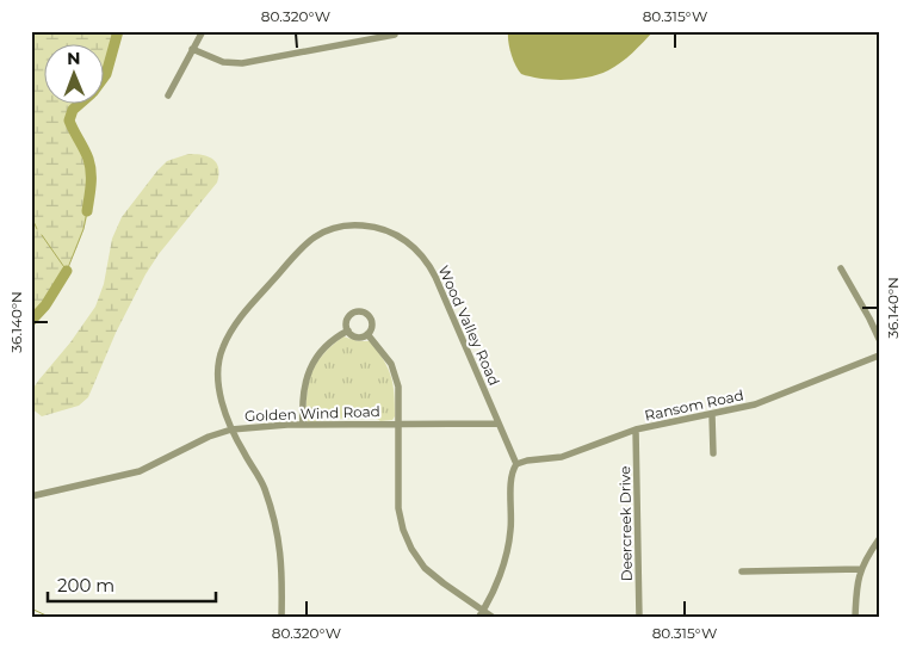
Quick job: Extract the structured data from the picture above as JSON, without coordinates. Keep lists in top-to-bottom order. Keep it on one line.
{"streets":{"street":["Wood Valley Road","Ransom Road","Golden Wind Road","Deercreek Drive"]},"crossings":[["Wood Valley Road","Ransom Road"],["Wood Valley Road","Golden Wind Road"],["Ransom Road","Deercreek Drive"]],"scale_bar":"200 m","north":"top","coordinates":["80.320°W","80.315°W","36.140°N"]}
